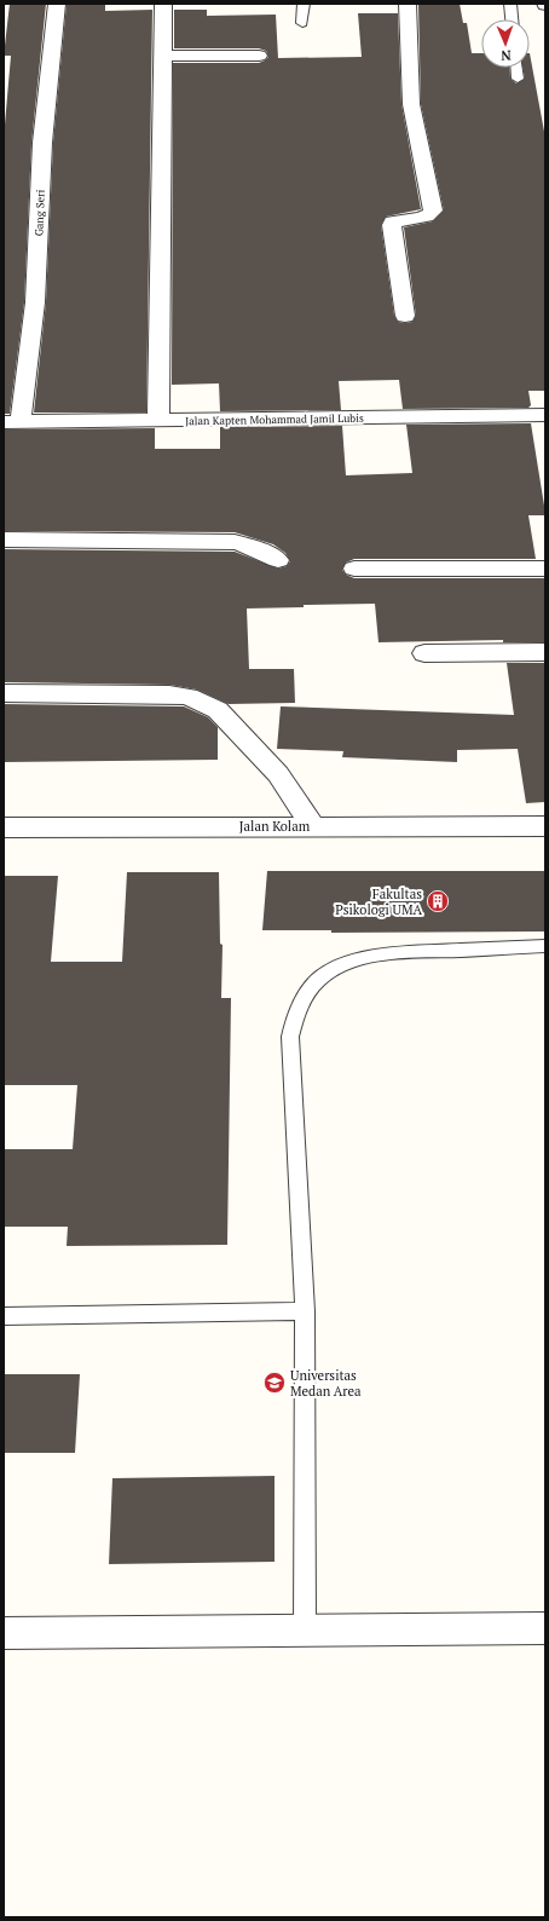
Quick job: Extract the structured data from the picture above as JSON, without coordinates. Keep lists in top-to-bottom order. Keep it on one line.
{"streets":{"street":["Gang Seri","Jalan Kapten Mohammad Jamil Lubis","Jalan Kolam"]},"crossings":[["Gang Seri","Jalan Kapten Mohammad Jamil Lubis"]],"places":{"building":["Fakultas Psikologi UMA"],"school or university":["Universitas Medan Area"]},"north":"bottom"}
